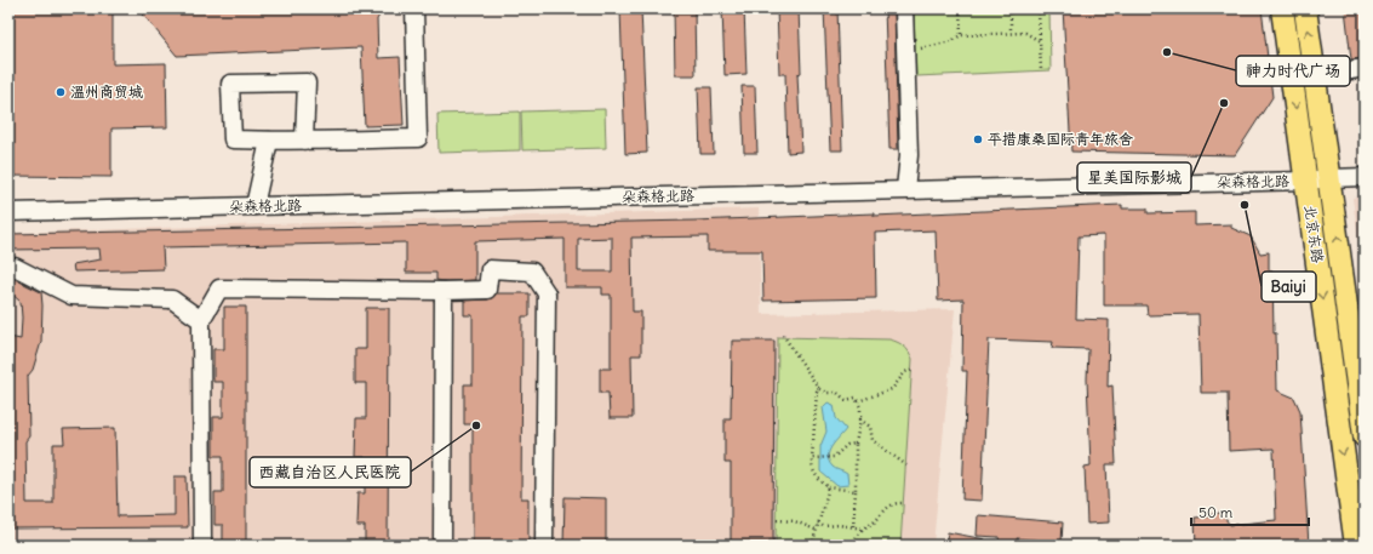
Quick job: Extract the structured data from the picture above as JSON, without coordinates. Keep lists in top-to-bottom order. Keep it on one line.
{"streets":{"main road":["北京东路"],"street":["朵森格北路"]},"crossings":[["朵森格北路","北京东路"]],"places":["神力时代广场","温州商贸城","星美国际影城","平措康桑国际青年旅舍","Baiyi","西藏自治区人民医院"],"scale_bar":"50 m"}
